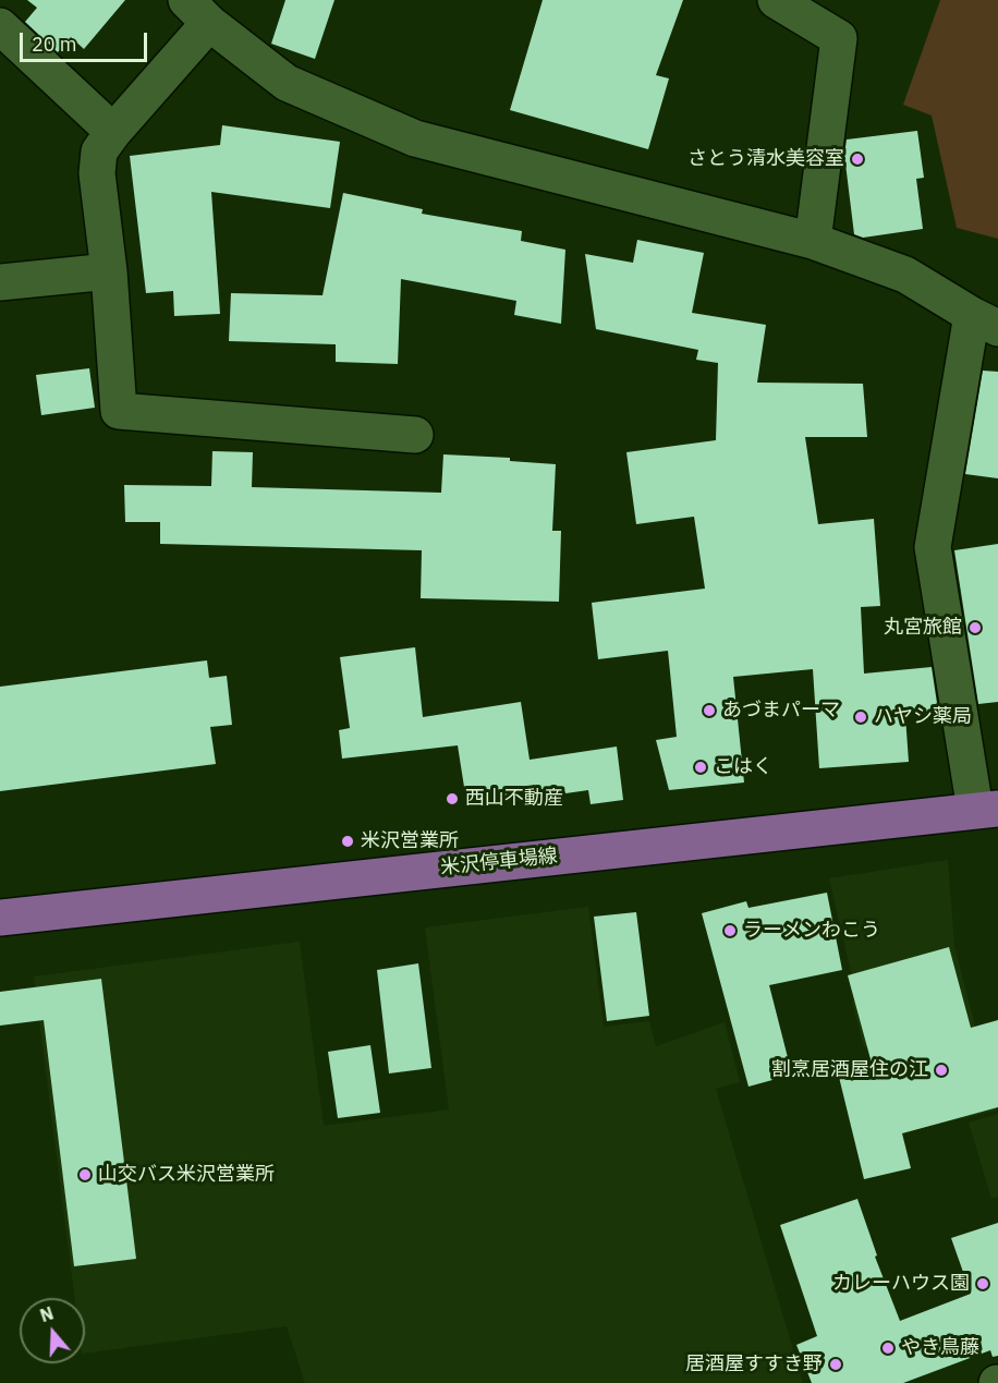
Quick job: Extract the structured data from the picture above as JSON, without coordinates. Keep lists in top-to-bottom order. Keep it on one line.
{"streets":{"main road":["米沢停車場線"]},"places":["さとう清水美容室","丸宮旅館","あづまパーマ","ハヤシ薬局","こはく","西山不動産","米沢営業所","ラーメンわこう","割烹居酒屋住の江","山交バス米沢営業所","カレーハウス園","やき鳥藤","居酒屋すすき野"],"scale_bar":"20 m","north":"top"}
